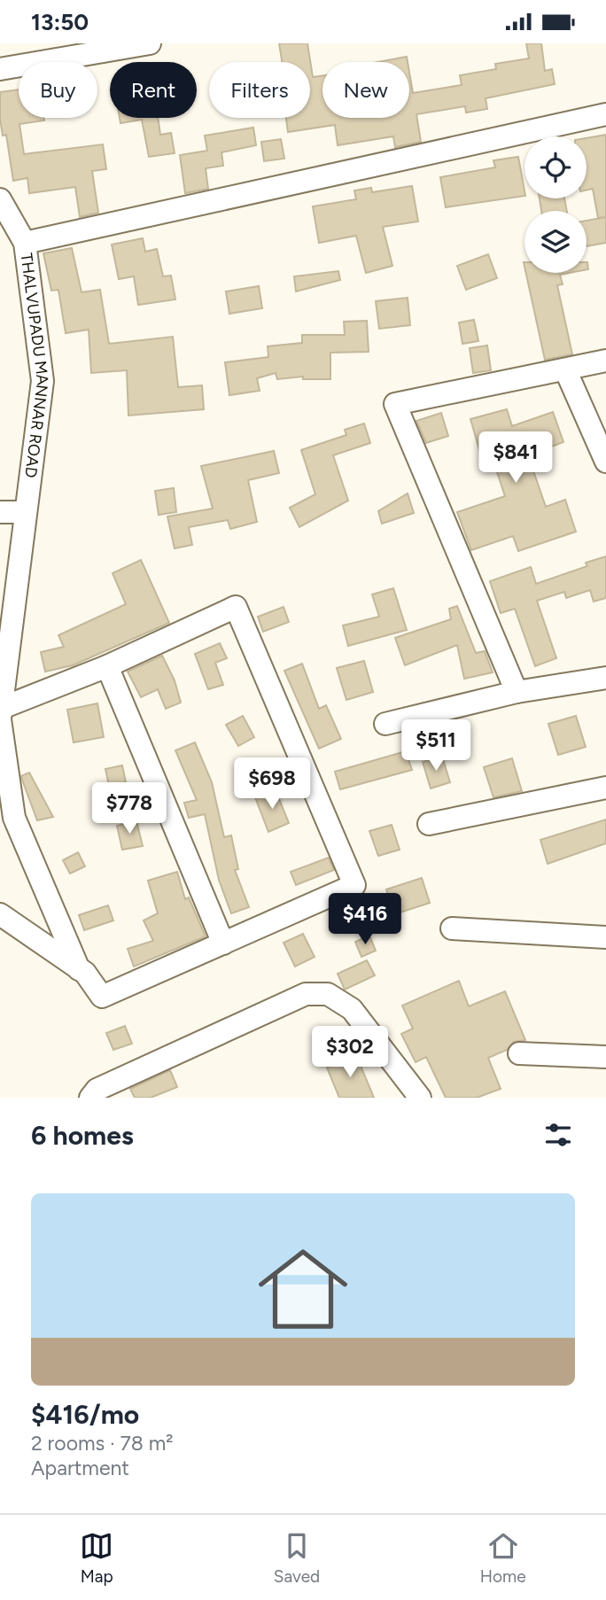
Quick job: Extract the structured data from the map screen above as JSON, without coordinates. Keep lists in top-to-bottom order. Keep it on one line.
{"streets":{"street":["THALVUPADU MANNAR ROAD"]},"page":{"status":"13:50","chip":["Buy","Rent","Filters","New"],"price":["$841","$511","$698","$778","$416","$302"],"heading":"6 homes","list":[{"name":"$416/mo","note":"2 rooms · 78 m² · Apartment"}],"tabs":["Map","Saved","Home"]}}
